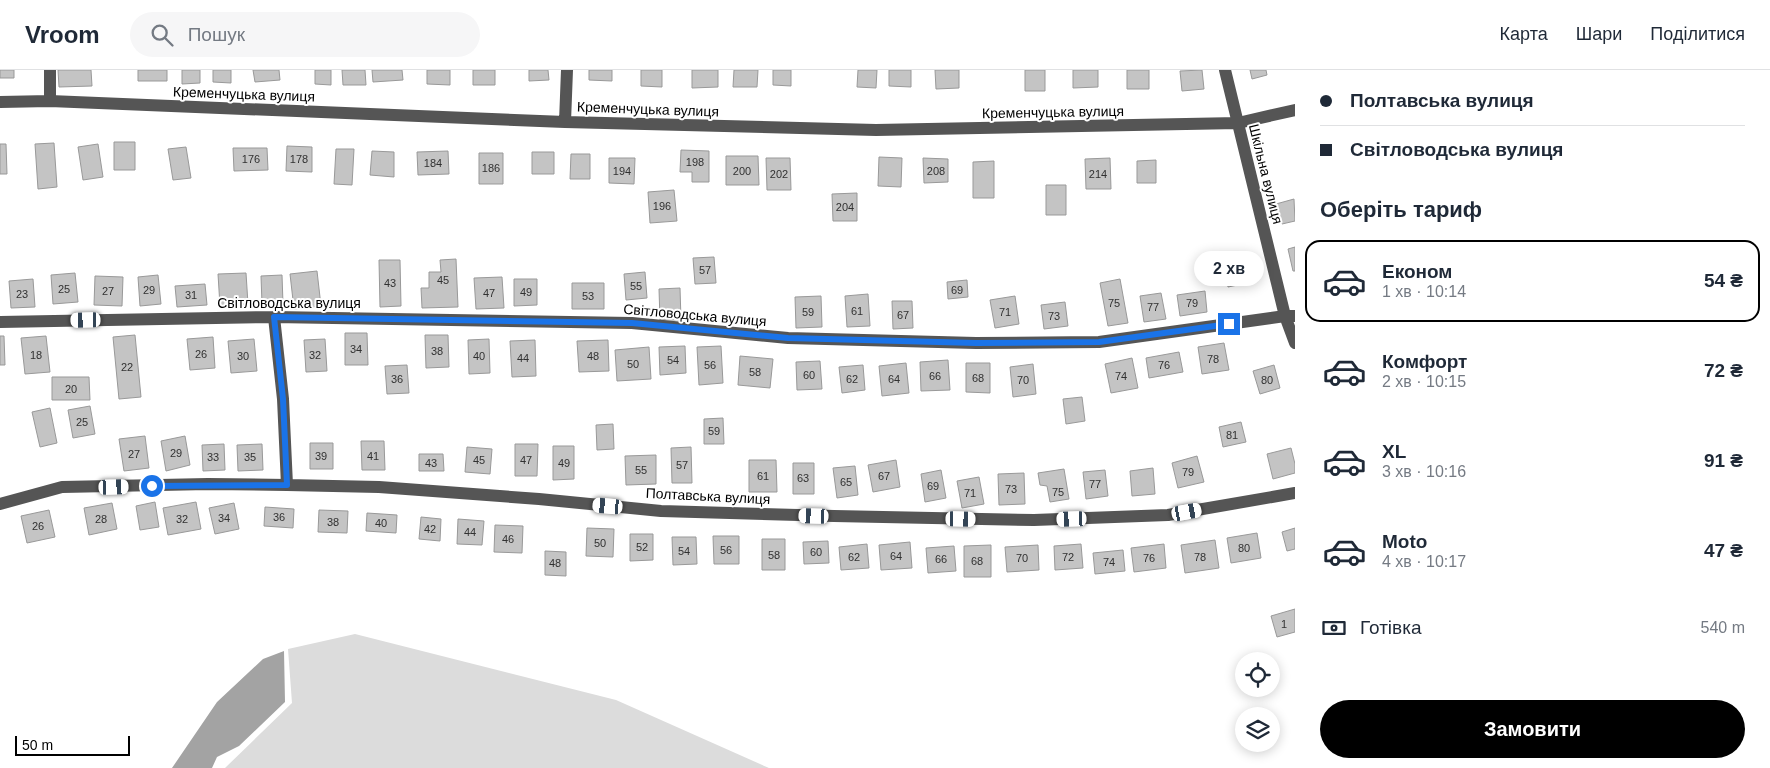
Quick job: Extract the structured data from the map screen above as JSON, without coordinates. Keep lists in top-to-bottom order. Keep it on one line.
{"streets":{"street":["Кременчуцька вулиця","Шкільна вулиця","Світловодська вулиця","Полтавська вулиця"]},"crossings":[["Кременчуцька вулиця","Шкільна вулиця"],["Шкільна вулиця","Світловодська вулиця"]],"house_numbers":["176","178","198","184","186","194","200","208","202","214","196","204","57","45","43","55","25","29","69","27","49","47","23","31","53","75","79","77","61","59","71","67","73","34","38","26","18","32","30","40","48","44","78","54","50","56","76","22","58","60","66","74","68","36","62","64","70","80","20","25","59","81","29","27","39","41","33","35","45","47","43","49","57","55","79","61","67","63","65","77","69","73","75","71","36","34","28","32","38","40","26","42","44","46","50","52","80","56","54","60","58","64","62","72","78","70","76","66","68","74","48","1"],"scale_bar":"50 m","page":{"header":"Vroom","search":"Пошук","nav":["Карта","Шари","Поділитися"],"banner":["Полтавська вулиця","Світловодська вулиця"],"heading":"Оберіть тариф","list":[{"name":"Економ","note":"1 хв · 10:14","value":"54 ₴"},{"name":"Комфорт","note":"2 хв · 10:15","value":"72 ₴"},{"name":"XL","note":"3 хв · 10:16","value":"91 ₴"},{"name":"Moto","note":"4 хв · 10:17","value":"47 ₴"}],"bubble":"2 хв","pay":["Готівка","540 m"],"buttons":"Замовити","scale":"50 m"}}
